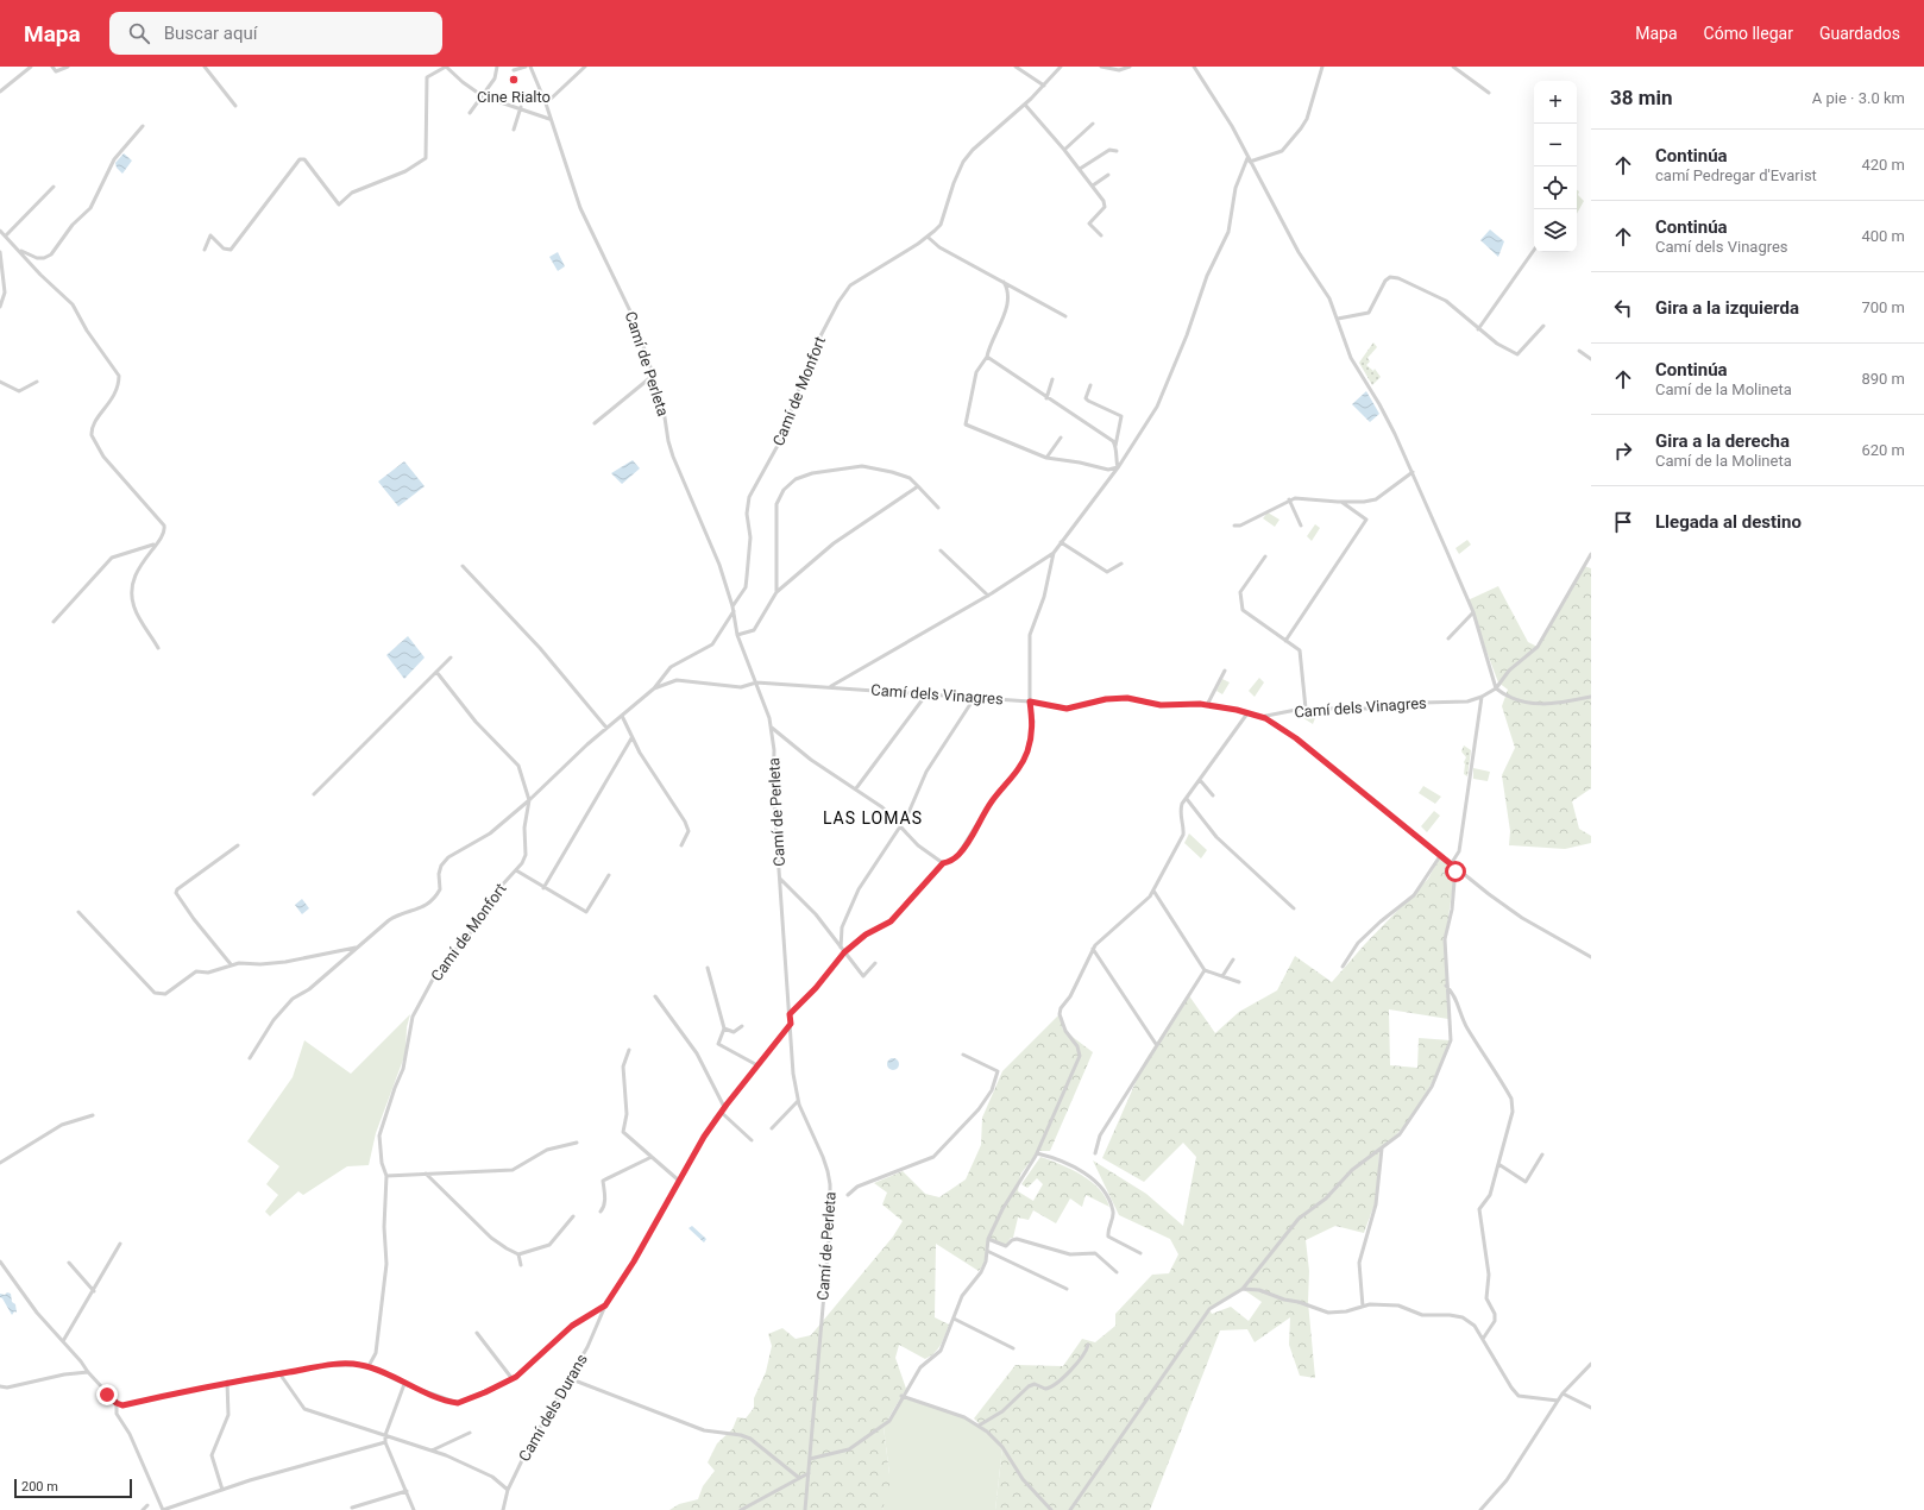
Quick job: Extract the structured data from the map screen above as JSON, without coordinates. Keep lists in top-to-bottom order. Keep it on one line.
{"streets":{"street":["Camí de Perleta","Camí de Monfort","Camí dels Vinagres","Camí dels Durans"]},"crossings":[["Camí de Perleta","Camí de Monfort"],["Camí de Perleta","Camí dels Vinagres"],["Camí de Perleta","Camí dels Durans"],["Camí de Monfort","Camí dels Vinagres"]],"districts":["LAS LOMAS"],"places":["Cine Rialto"],"scale_bar":"200 m","page":{"header":"Mapa","search":"Buscar aquí","nav":["Mapa","Cómo llegar","Guardados"],"heading":["38 min","A pie · 3.0 km"],"map_buttons":["+","−"],"list":[["Continúa","camí Pedregar d'Evarist","420 m"],["Continúa","Camí dels Vinagres","400 m"],["Gira a la izquierda","700 m"],["Continúa","Camí de la Molineta","890 m"],["Gira a la derecha","Camí de la Molineta","620 m"],"Llegada al destino"],"scale":"200 m"}}
